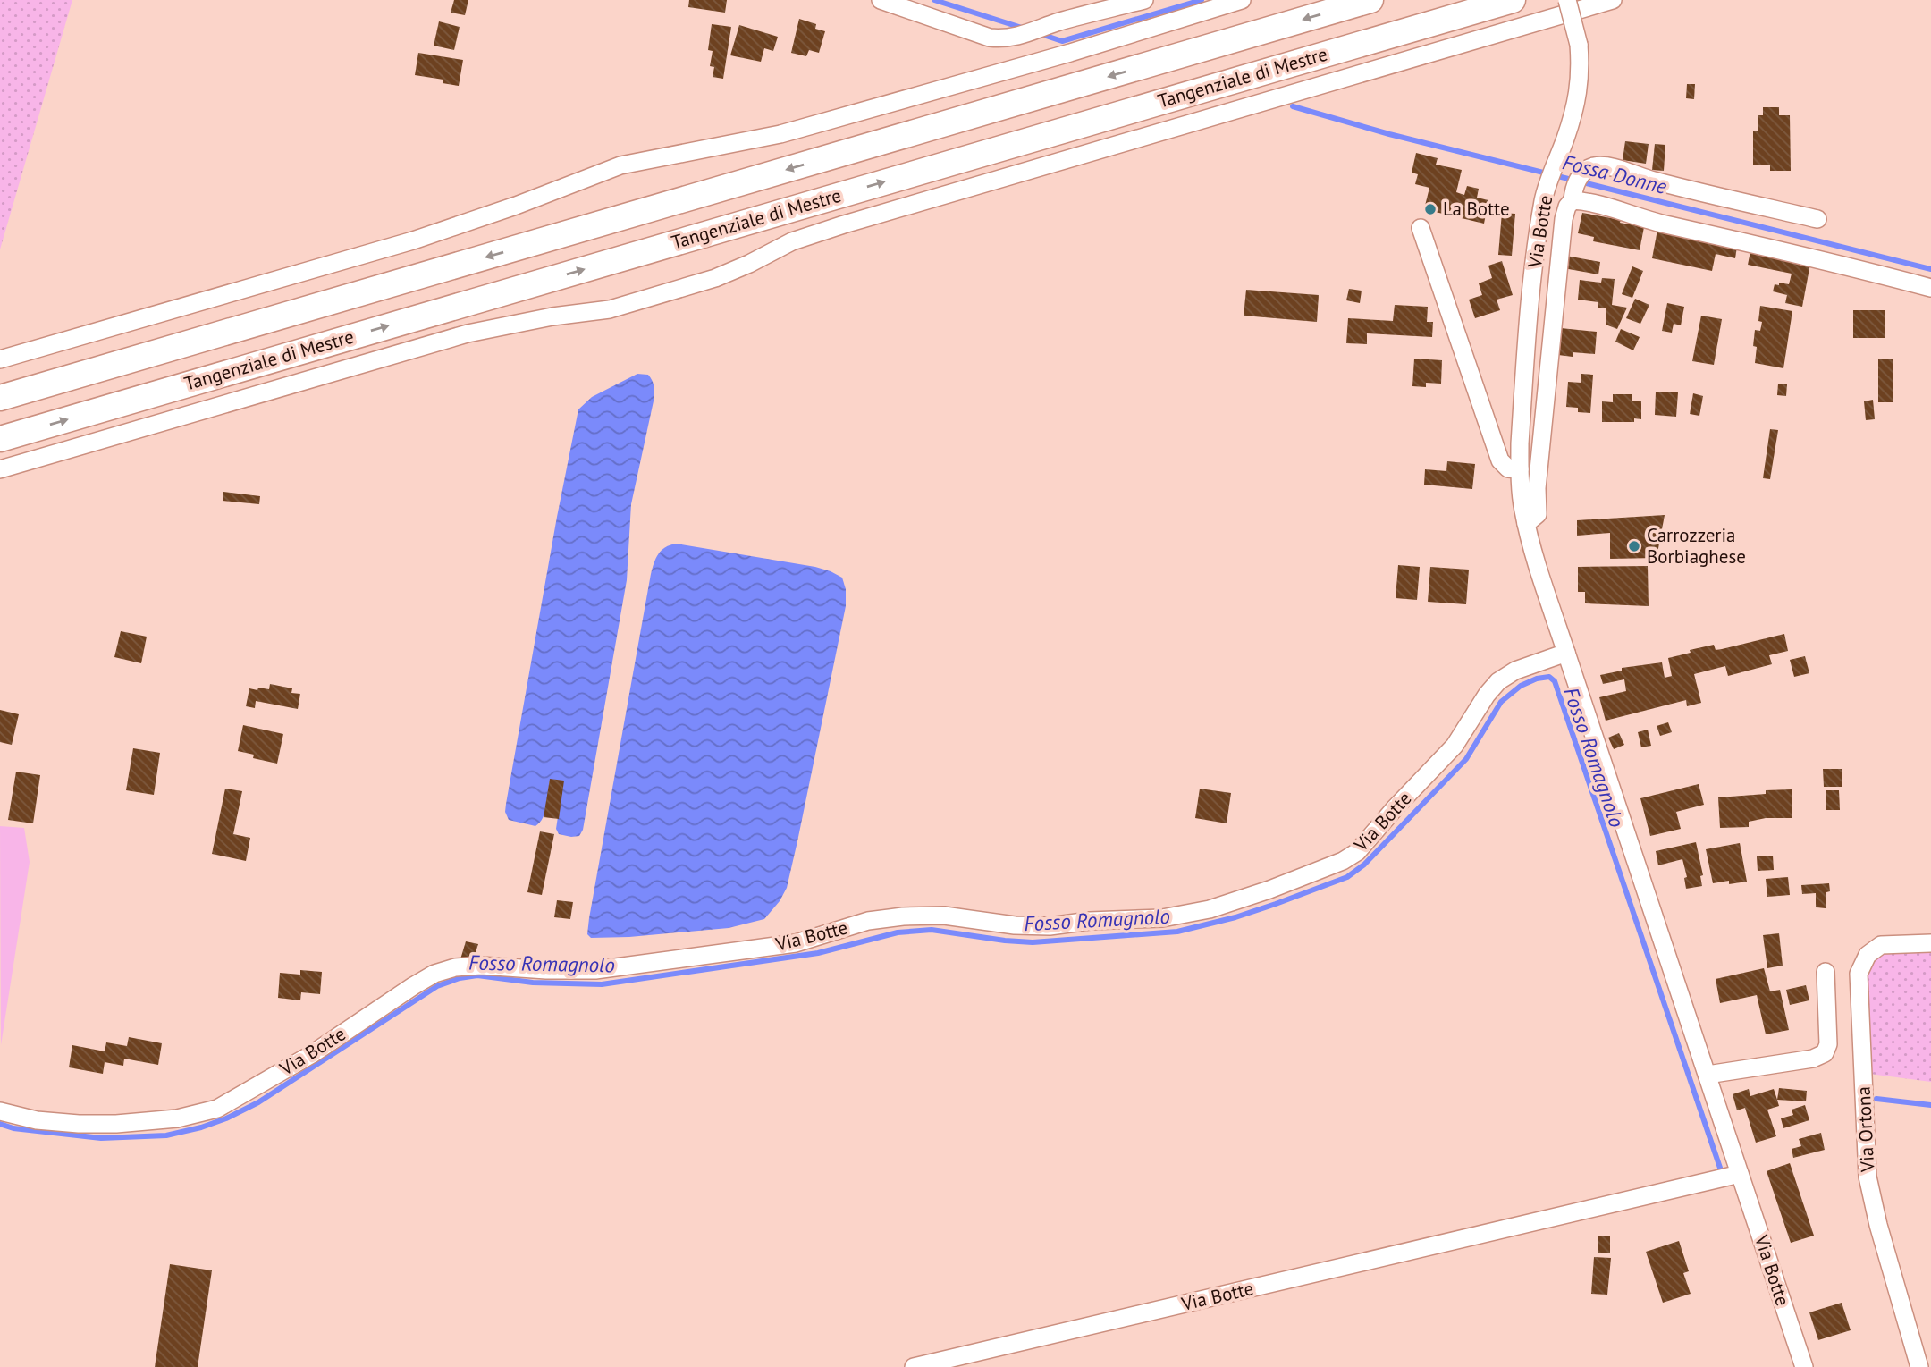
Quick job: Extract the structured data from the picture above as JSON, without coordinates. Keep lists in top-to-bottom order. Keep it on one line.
{"streets":{"highway":["Tangenziale di Mestre"],"street":["Via Botte","Via Ortona"]},"water":["Fossa Donne","Fosso Romagnolo"],"places":["La Botte","Carrozzeria Borbiaghese"]}
